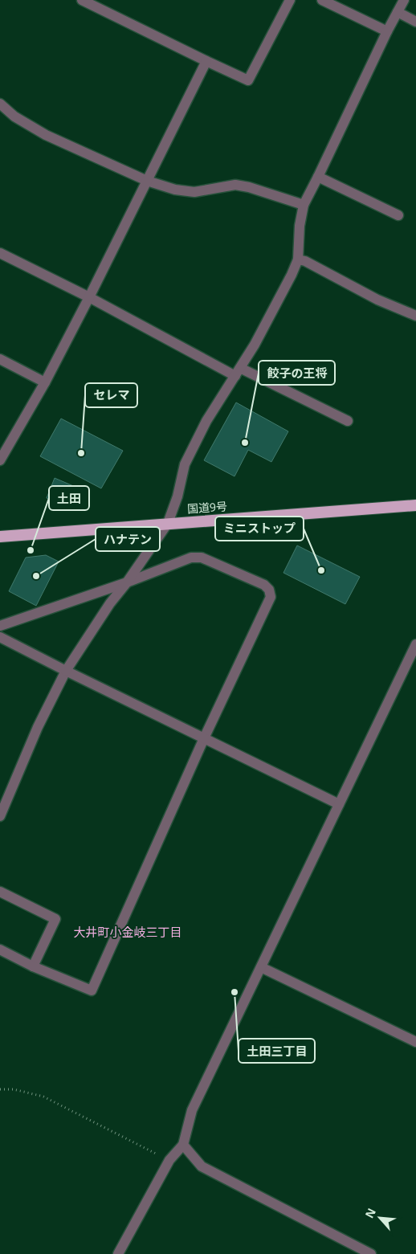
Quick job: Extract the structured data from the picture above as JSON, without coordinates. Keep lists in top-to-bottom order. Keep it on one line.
{"streets":{"highway":["国道9号"]},"districts":["大井町小金岐三丁目"],"places":["餃子の王将","セレマ","土田","ミニストップ","ハナテン","土田三丁目"],"north":"top left"}
